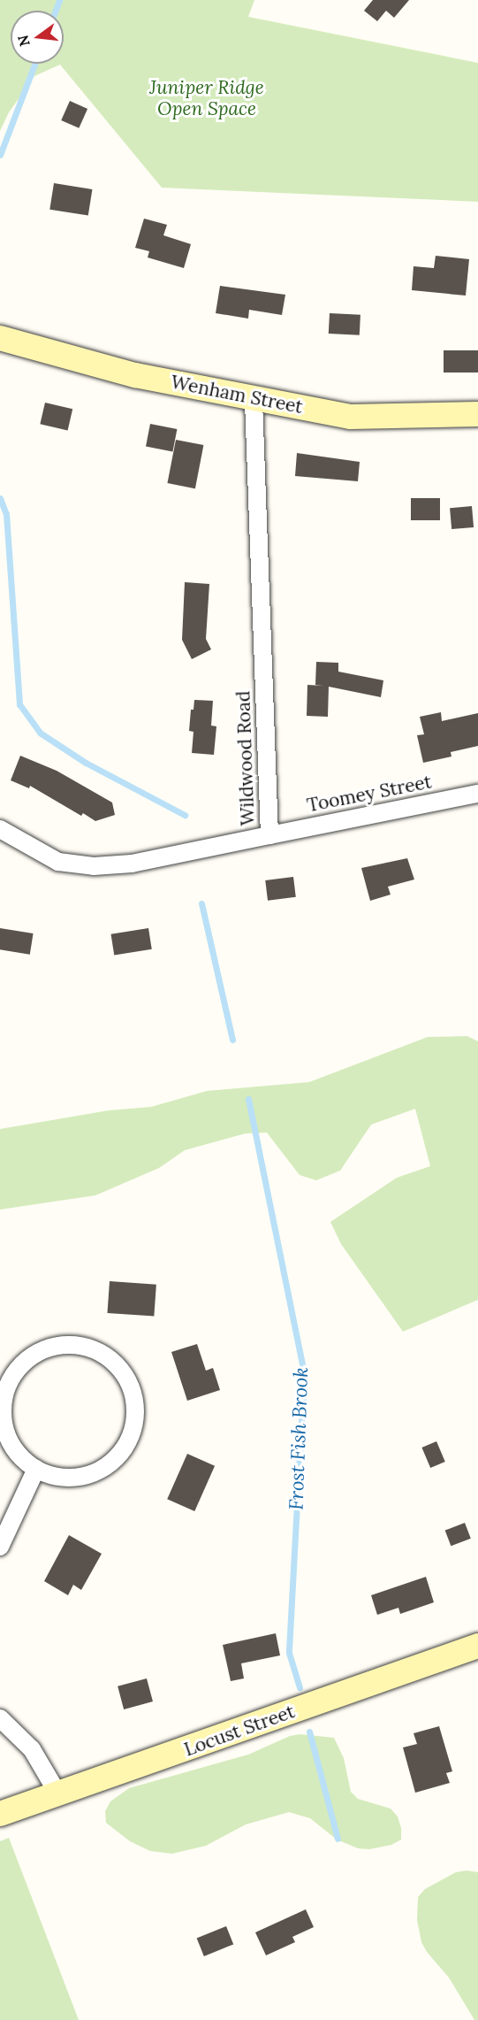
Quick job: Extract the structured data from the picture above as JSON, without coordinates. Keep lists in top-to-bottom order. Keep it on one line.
{"streets":{"main road":["Wenham Street","Locust Street"],"street":["Wildwood Road","Toomey Street"]},"crossings":[["Wenham Street","Wildwood Road"],["Wildwood Road","Toomey Street"]],"water":["Frost Fish Brook"],"parks":["Juniper Ridge Open Space"],"north":"left"}
